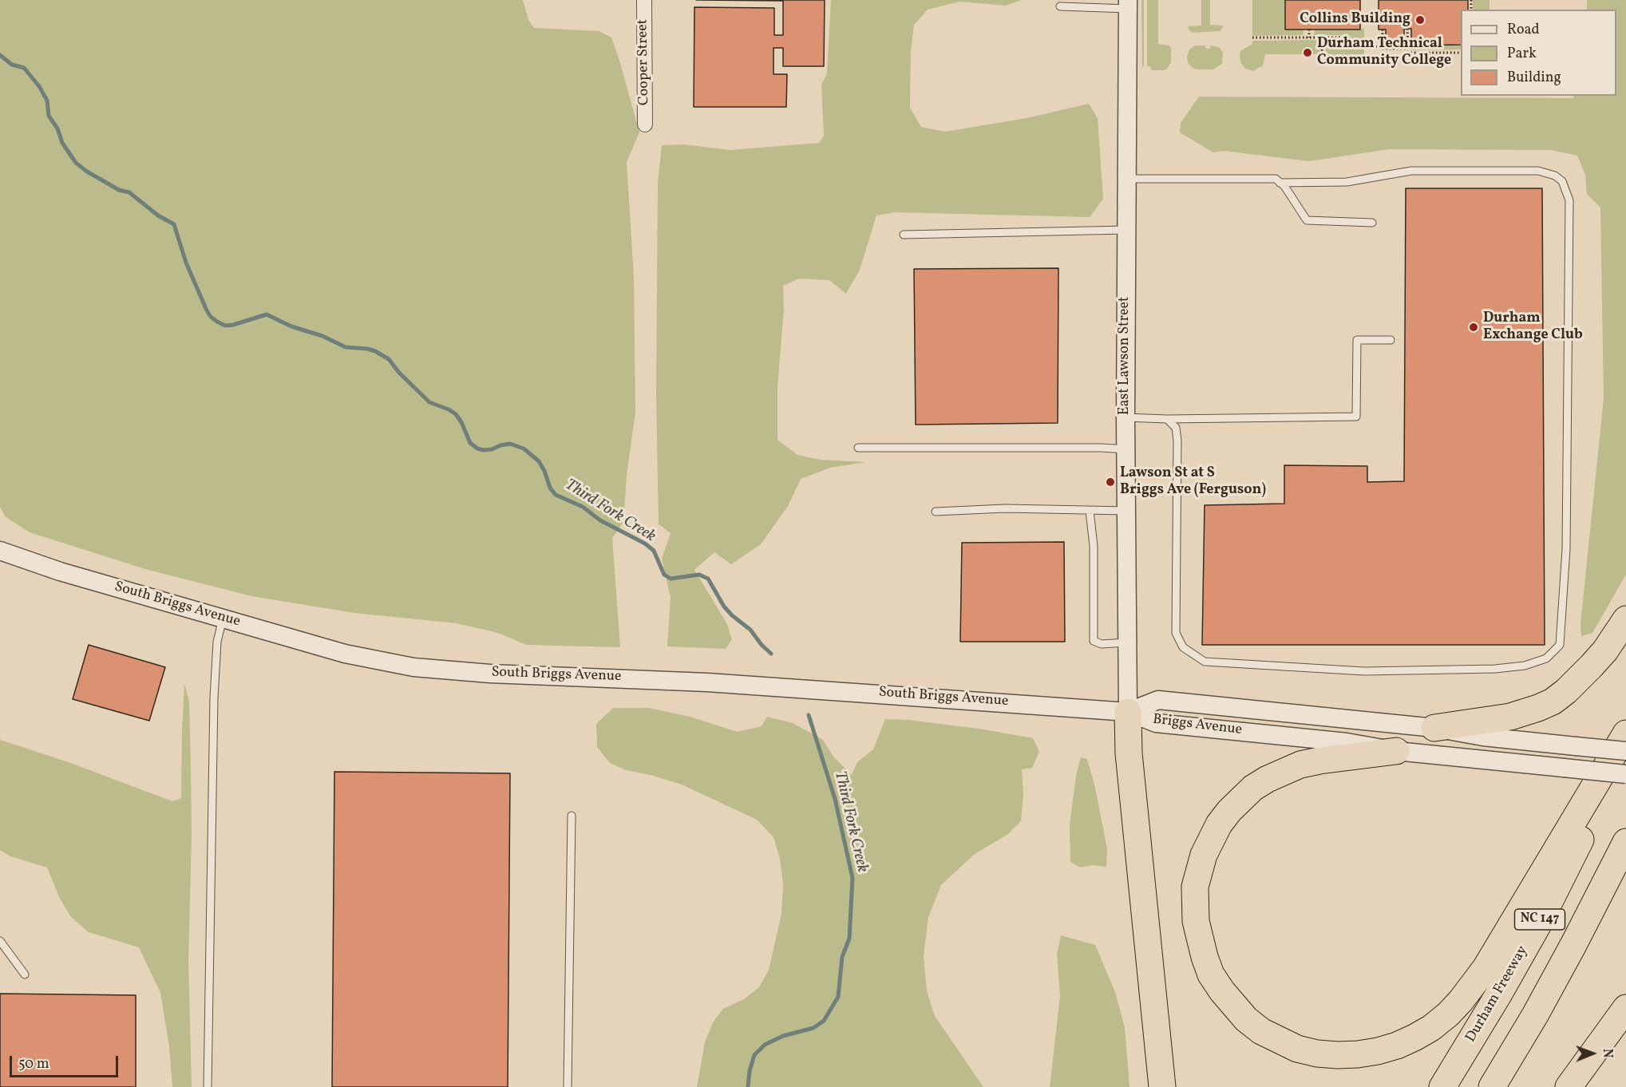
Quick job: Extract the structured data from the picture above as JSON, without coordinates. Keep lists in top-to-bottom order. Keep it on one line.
{"streets":{"highway":["NC 147","Durham Freeway"],"street":["Cooper Street","East Lawson Street","South Briggs Avenue","Briggs Avenue"]},"crossings":[["East Lawson Street","South Briggs Avenue"],["East Lawson Street","Briggs Avenue"],["South Briggs Avenue","Briggs Avenue"]],"water":["Third Fork Creek"],"places":["Collins Building","Durham Technical Community College","Durham Exchange Club","Lawson St at S Briggs Ave (Ferguson)"],"legend":["Road","Park","Building"],"scale_bar":"50 m","north":"right"}
